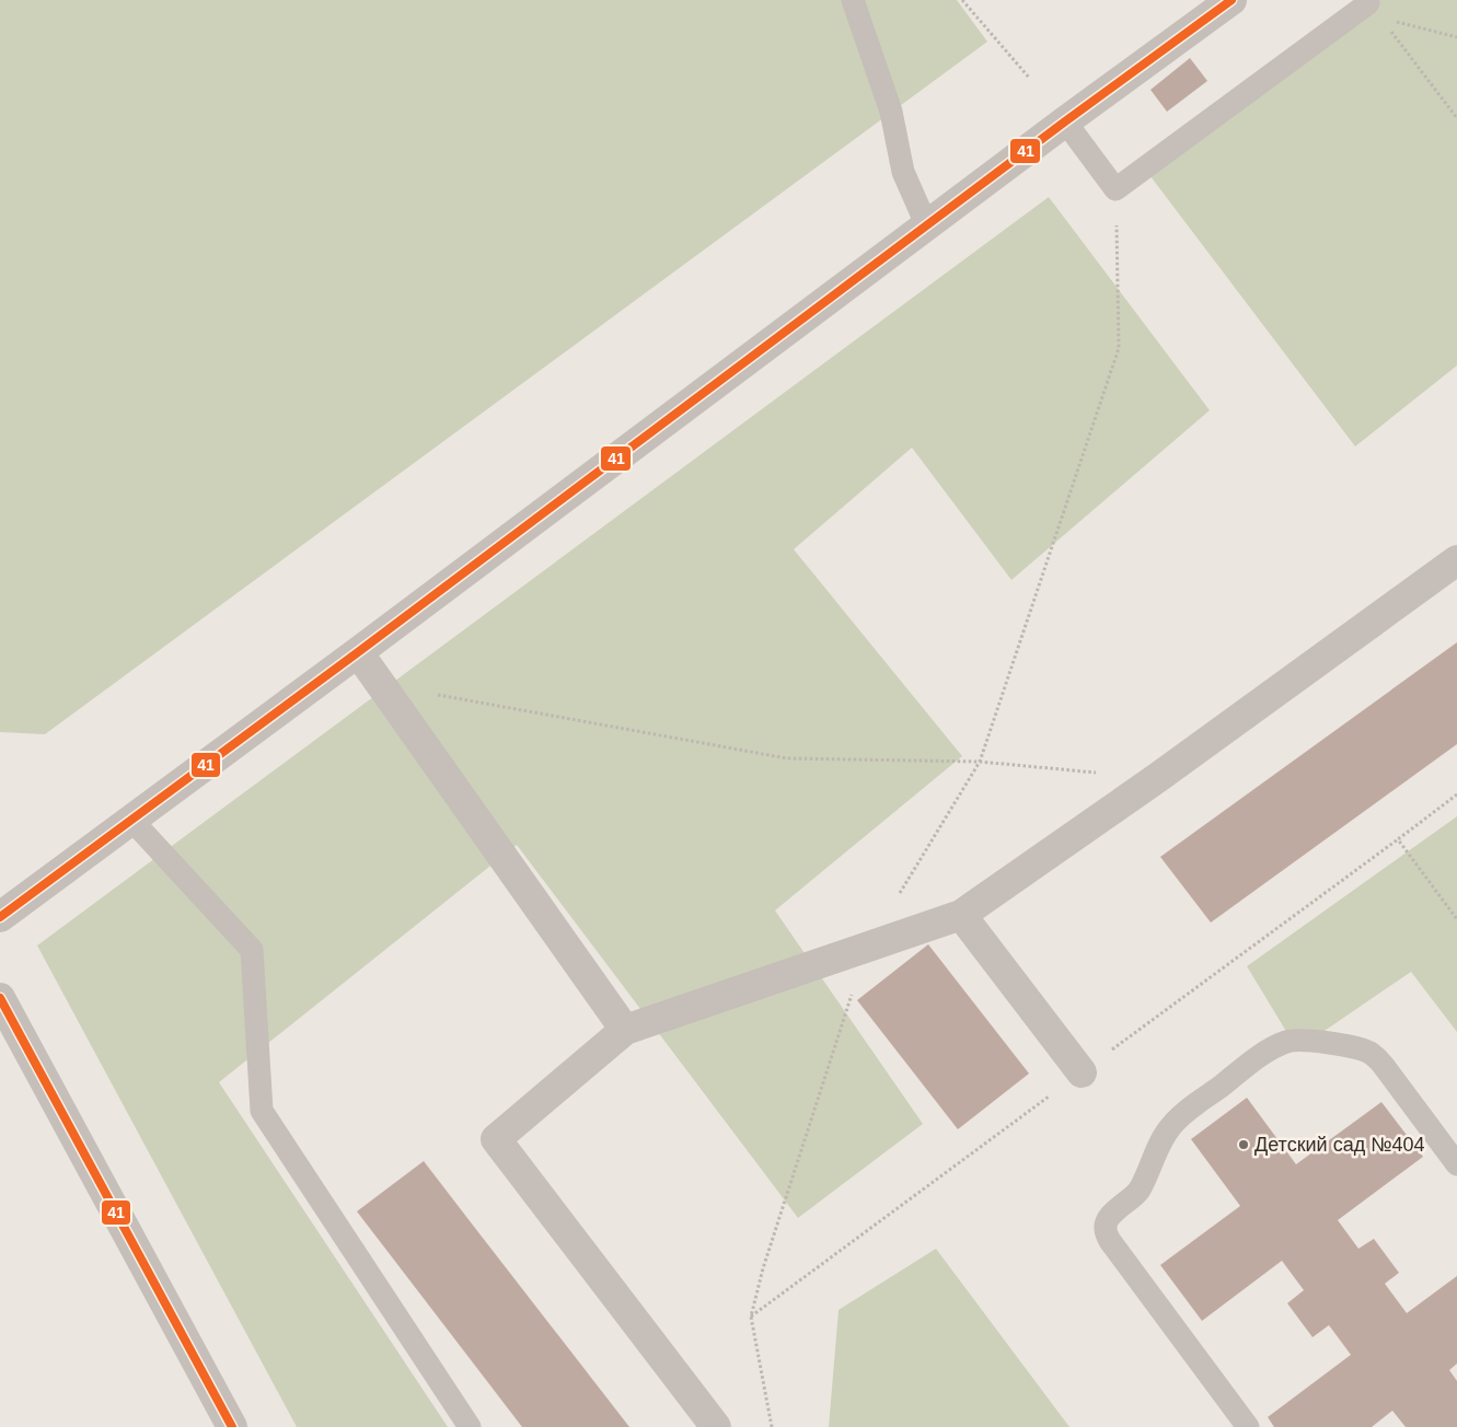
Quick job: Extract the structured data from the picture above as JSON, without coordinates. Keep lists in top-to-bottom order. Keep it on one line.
{"places":["Детский сад №404"],"lines":["transit line 41"]}
